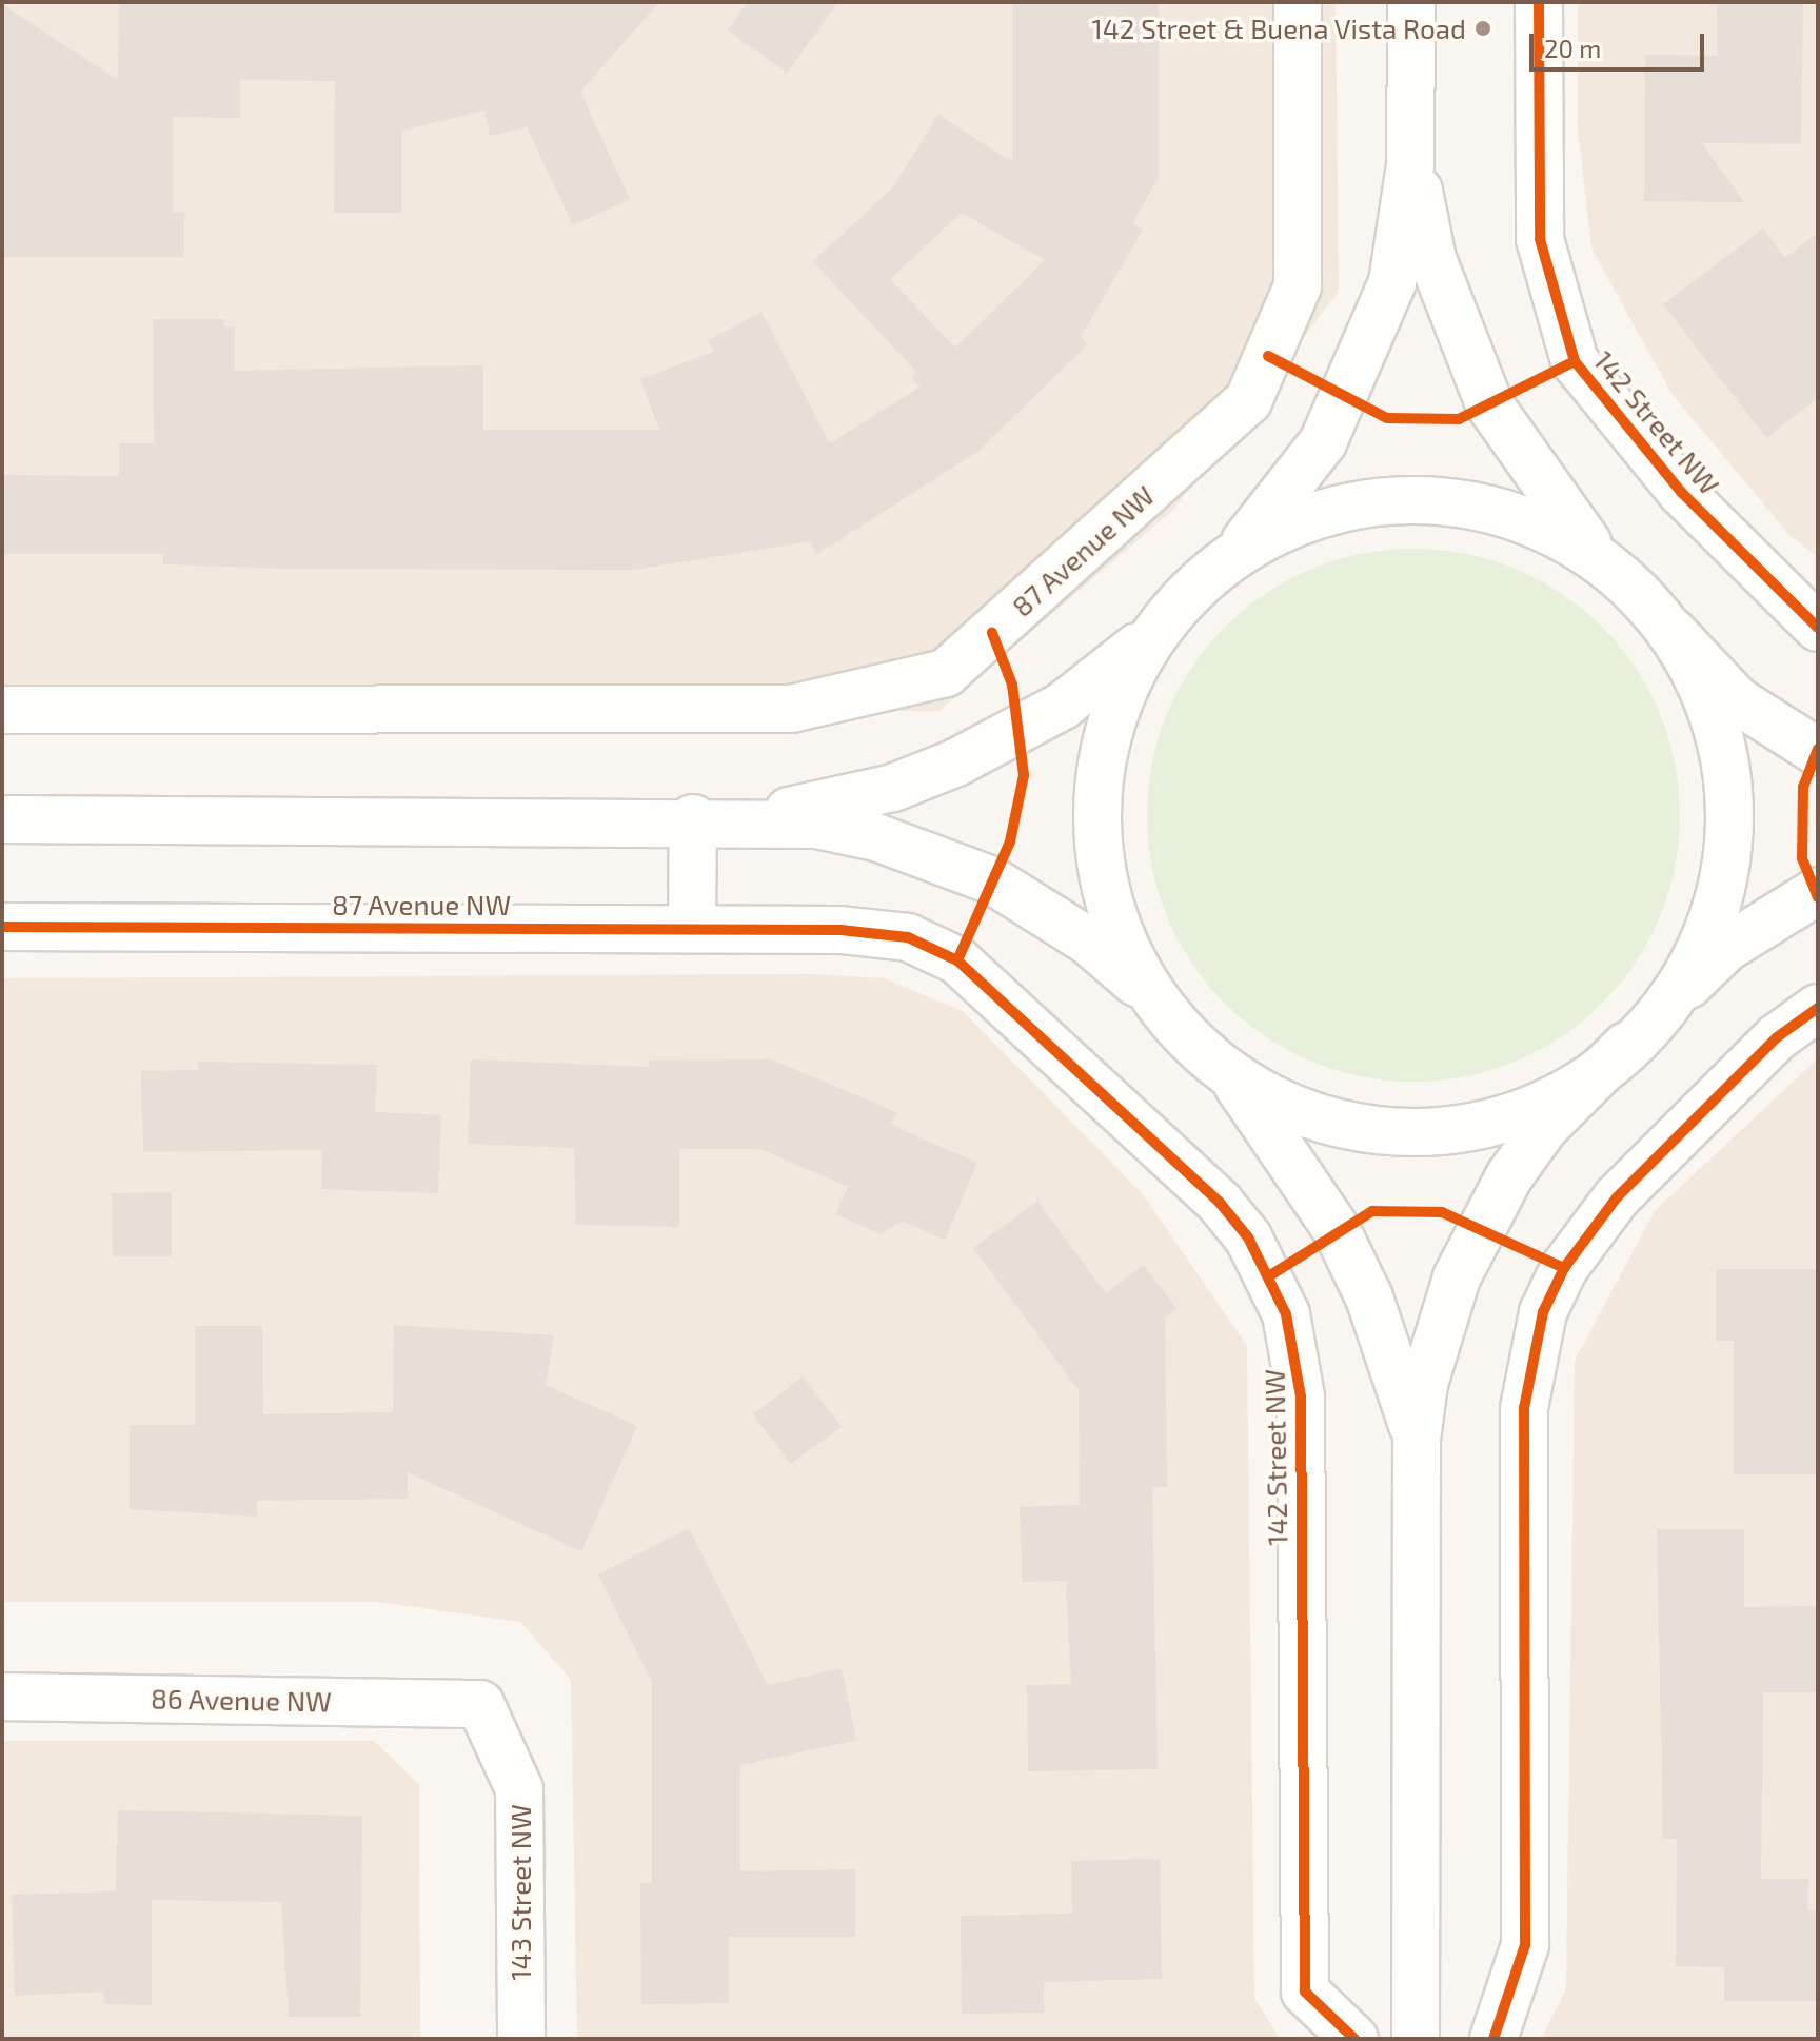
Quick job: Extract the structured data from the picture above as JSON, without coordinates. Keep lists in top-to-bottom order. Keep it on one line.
{"streets":{"street":["142 Street NW","87 Avenue NW","86 Avenue NW","143 Street NW"]},"crossings":[["142 Street NW","87 Avenue NW"],["86 Avenue NW","143 Street NW"]],"places":["142 Street & Buena Vista Road"],"scale_bar":"20 m"}
